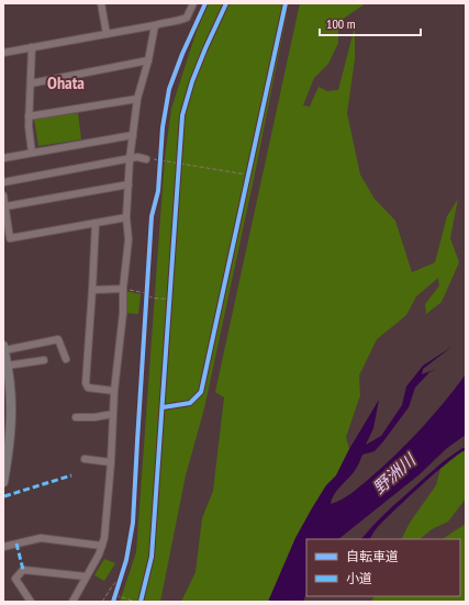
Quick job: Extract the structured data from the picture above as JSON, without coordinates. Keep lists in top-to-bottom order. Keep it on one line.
{"districts":["Ohata"],"water":["野洲川"],"legend":["自転車道","小道"],"scale_bar":"100 m"}
